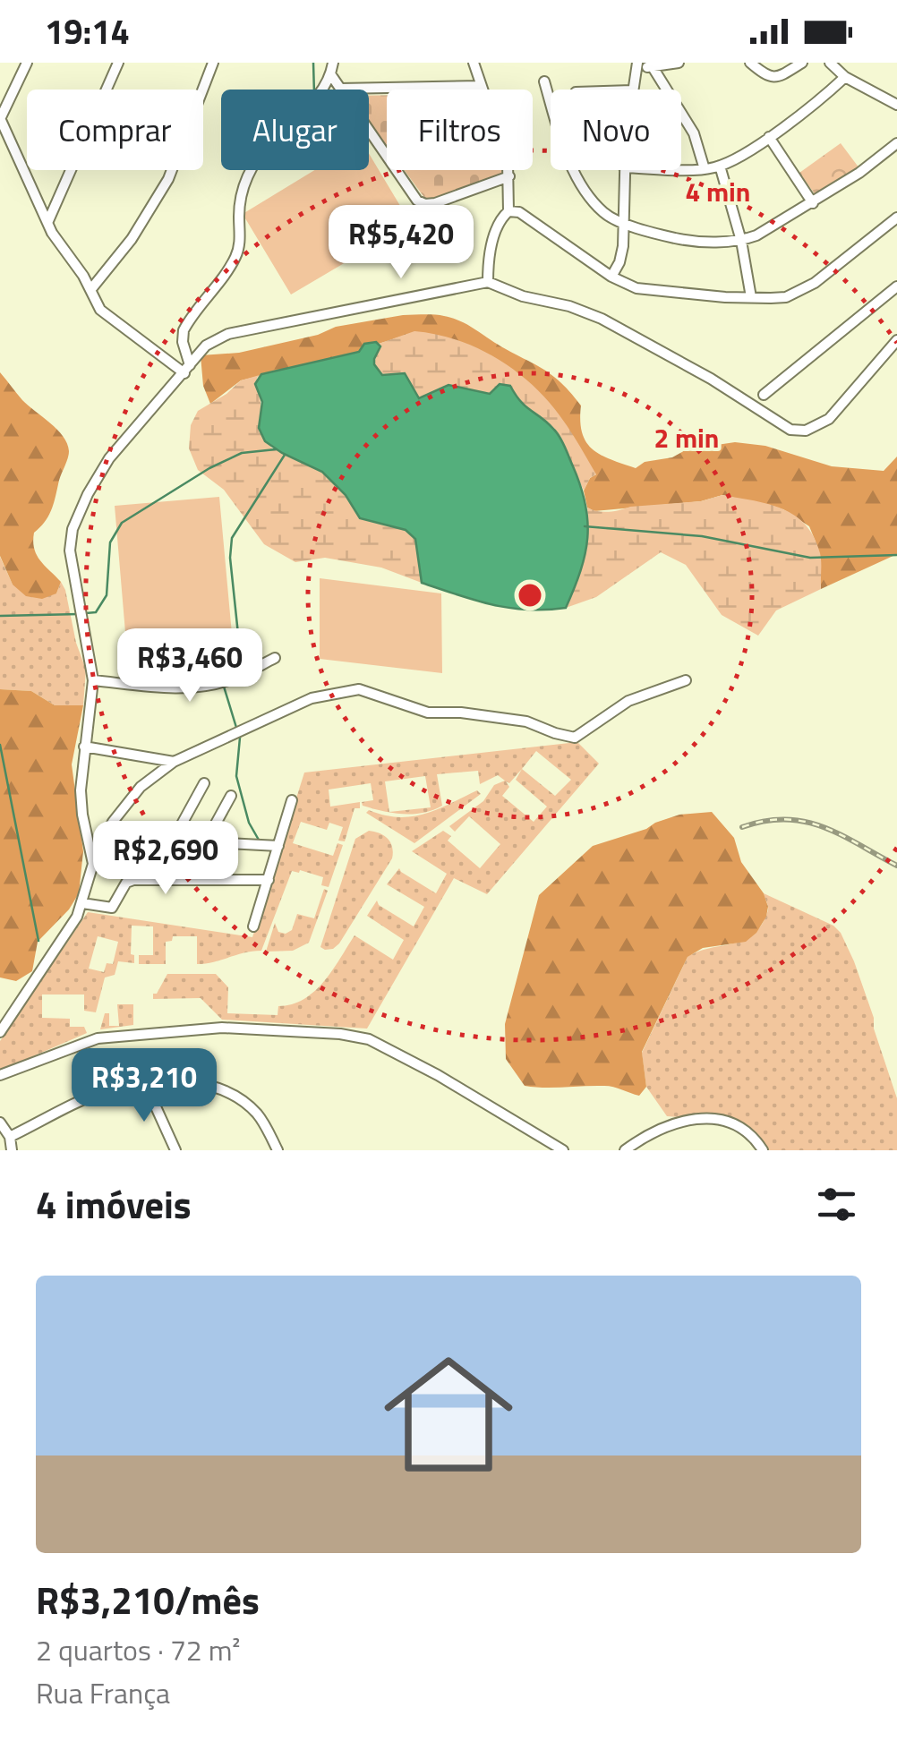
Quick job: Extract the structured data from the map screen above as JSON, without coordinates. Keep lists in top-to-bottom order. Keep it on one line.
{"page":{"status":"19:14","chip":["Comprar","Alugar","Filtros","Novo"],"price":["R$5,420","R$3,460","R$2,690","R$3,210"],"heading":"4 imóveis","list":[{"name":"R$3,210/mês","note":"2 quartos · 72 m² · Rua França"}]},"rings":["4 min","2 min"]}
